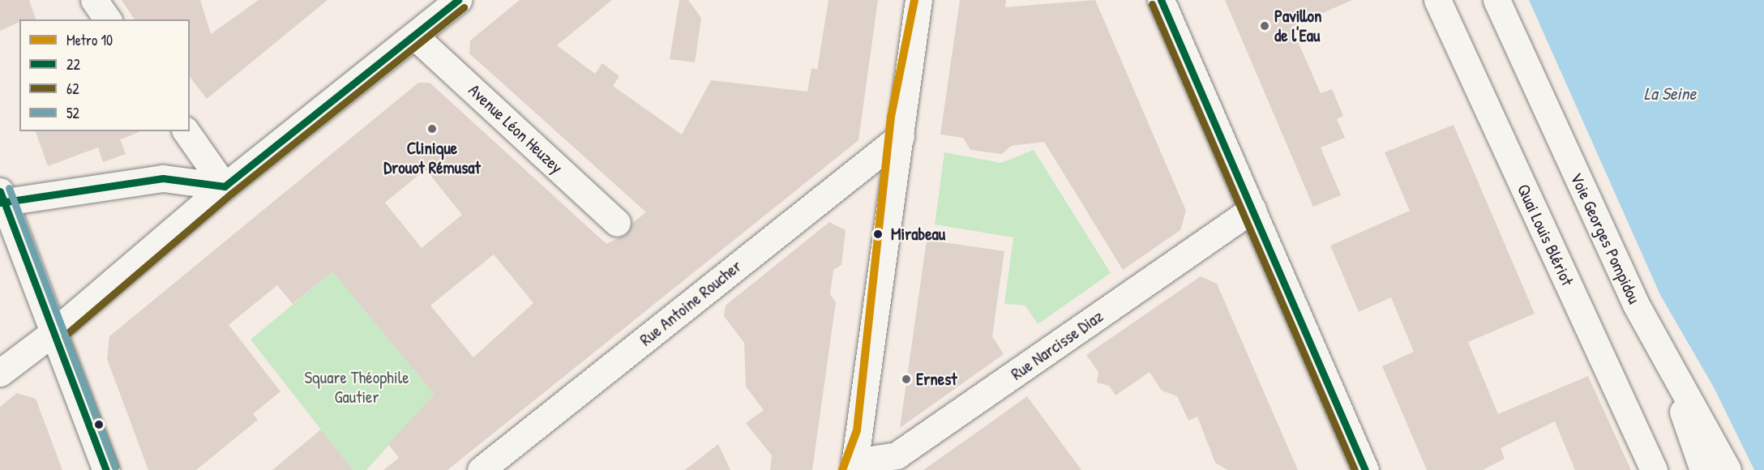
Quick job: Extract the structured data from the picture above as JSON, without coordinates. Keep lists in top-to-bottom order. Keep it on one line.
{"streets":{"street":["Avenue Léon Heuzey","Quai Louis Blériot","Voie Georges Pompidou","Rue Antoine Roucher","Rue Narcisse Diaz"]},"water":["La Seine"],"parks":["Square Théophile Gautier"],"places":["Pavillon de l'Eau","Clinique Drouot Rémusat","Mirabeau","Ernest"],"lines":["metro line 10","transit line 22","transit line 62","transit line 52"],"legend":["Metro 10","22","62","52"]}
